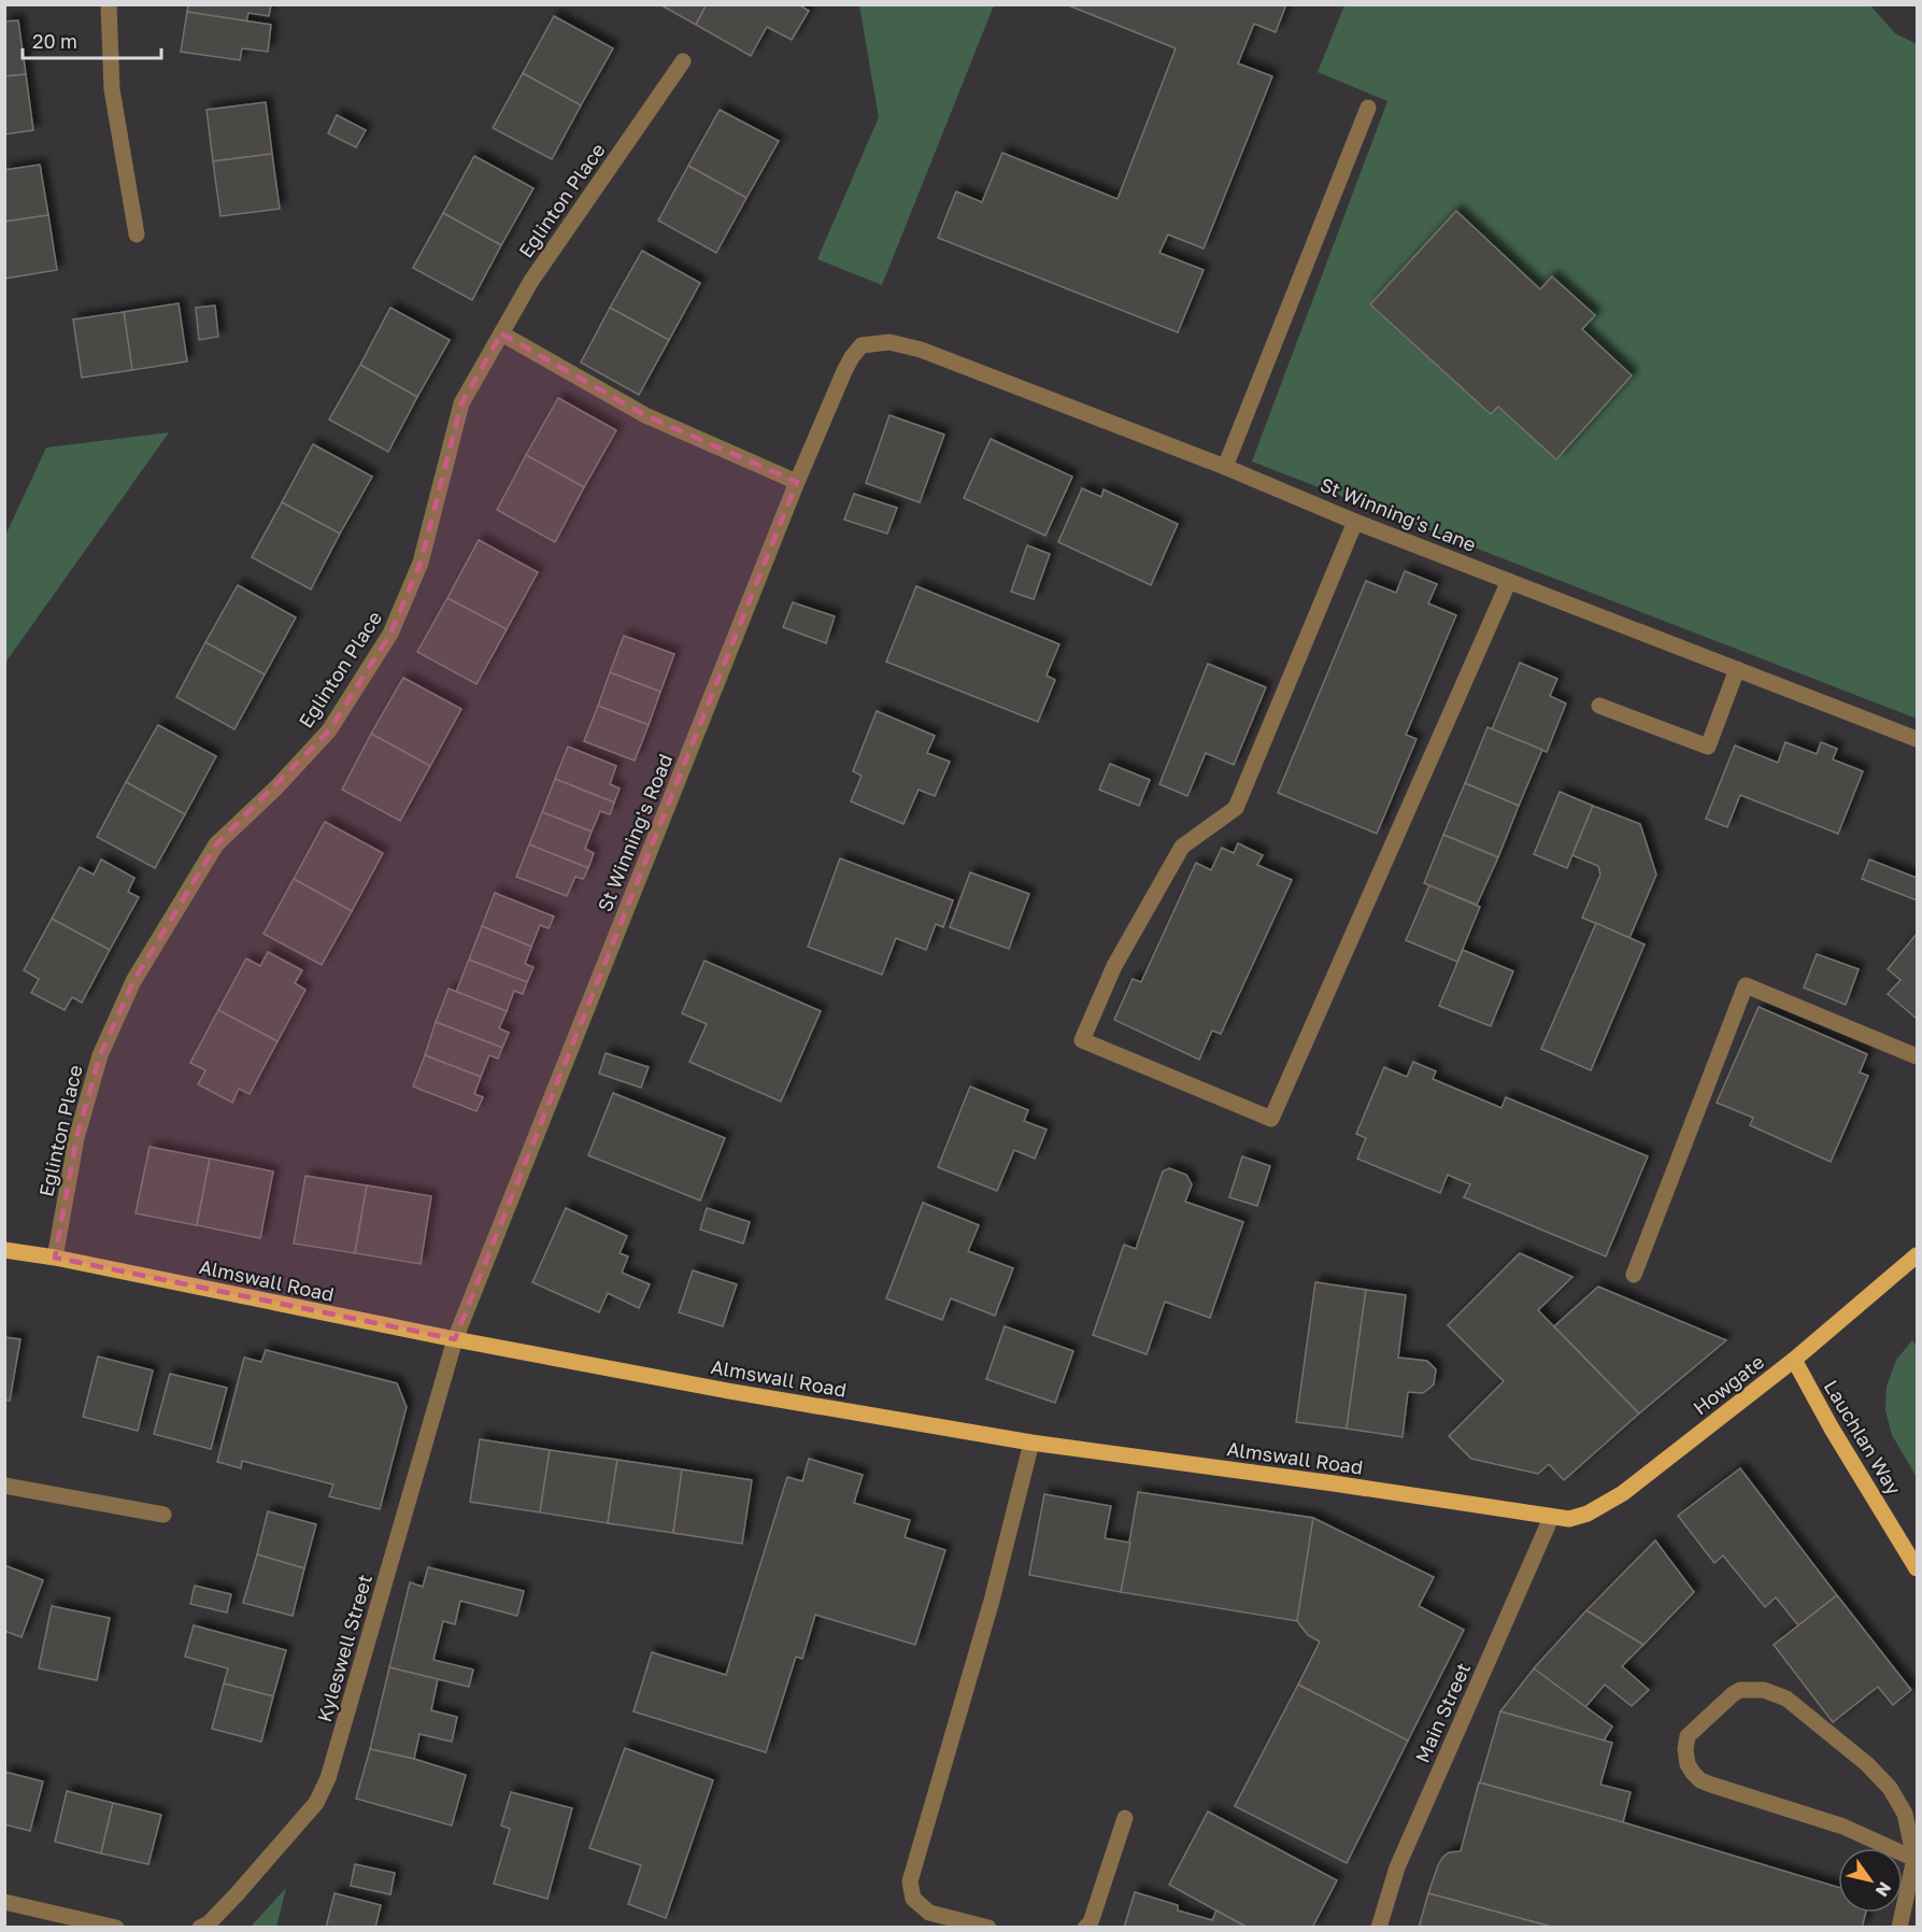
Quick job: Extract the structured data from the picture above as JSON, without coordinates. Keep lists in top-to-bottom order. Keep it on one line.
{"streets":{"main road":["Almswall Road","Howgate","Lauchlan Way"],"street":["Eglinton Place","St Winning's Lane","St Winning's Road","Kyleswell Street","Main Street"]},"crossings":[["Eglinton Place","Almswall Road"],["St Winning's Lane","St Winning's Road"],["St Winning's Road","Almswall Road"],["St Winning's Road","Kyleswell Street"],["Almswall Road","Howgate"],["Almswall Road","Kyleswell Street"],["Almswall Road","Main Street"],["Howgate","Lauchlan Way"],["Howgate","Main Street"]],"scale_bar":"20 m","north":"bottom right"}
